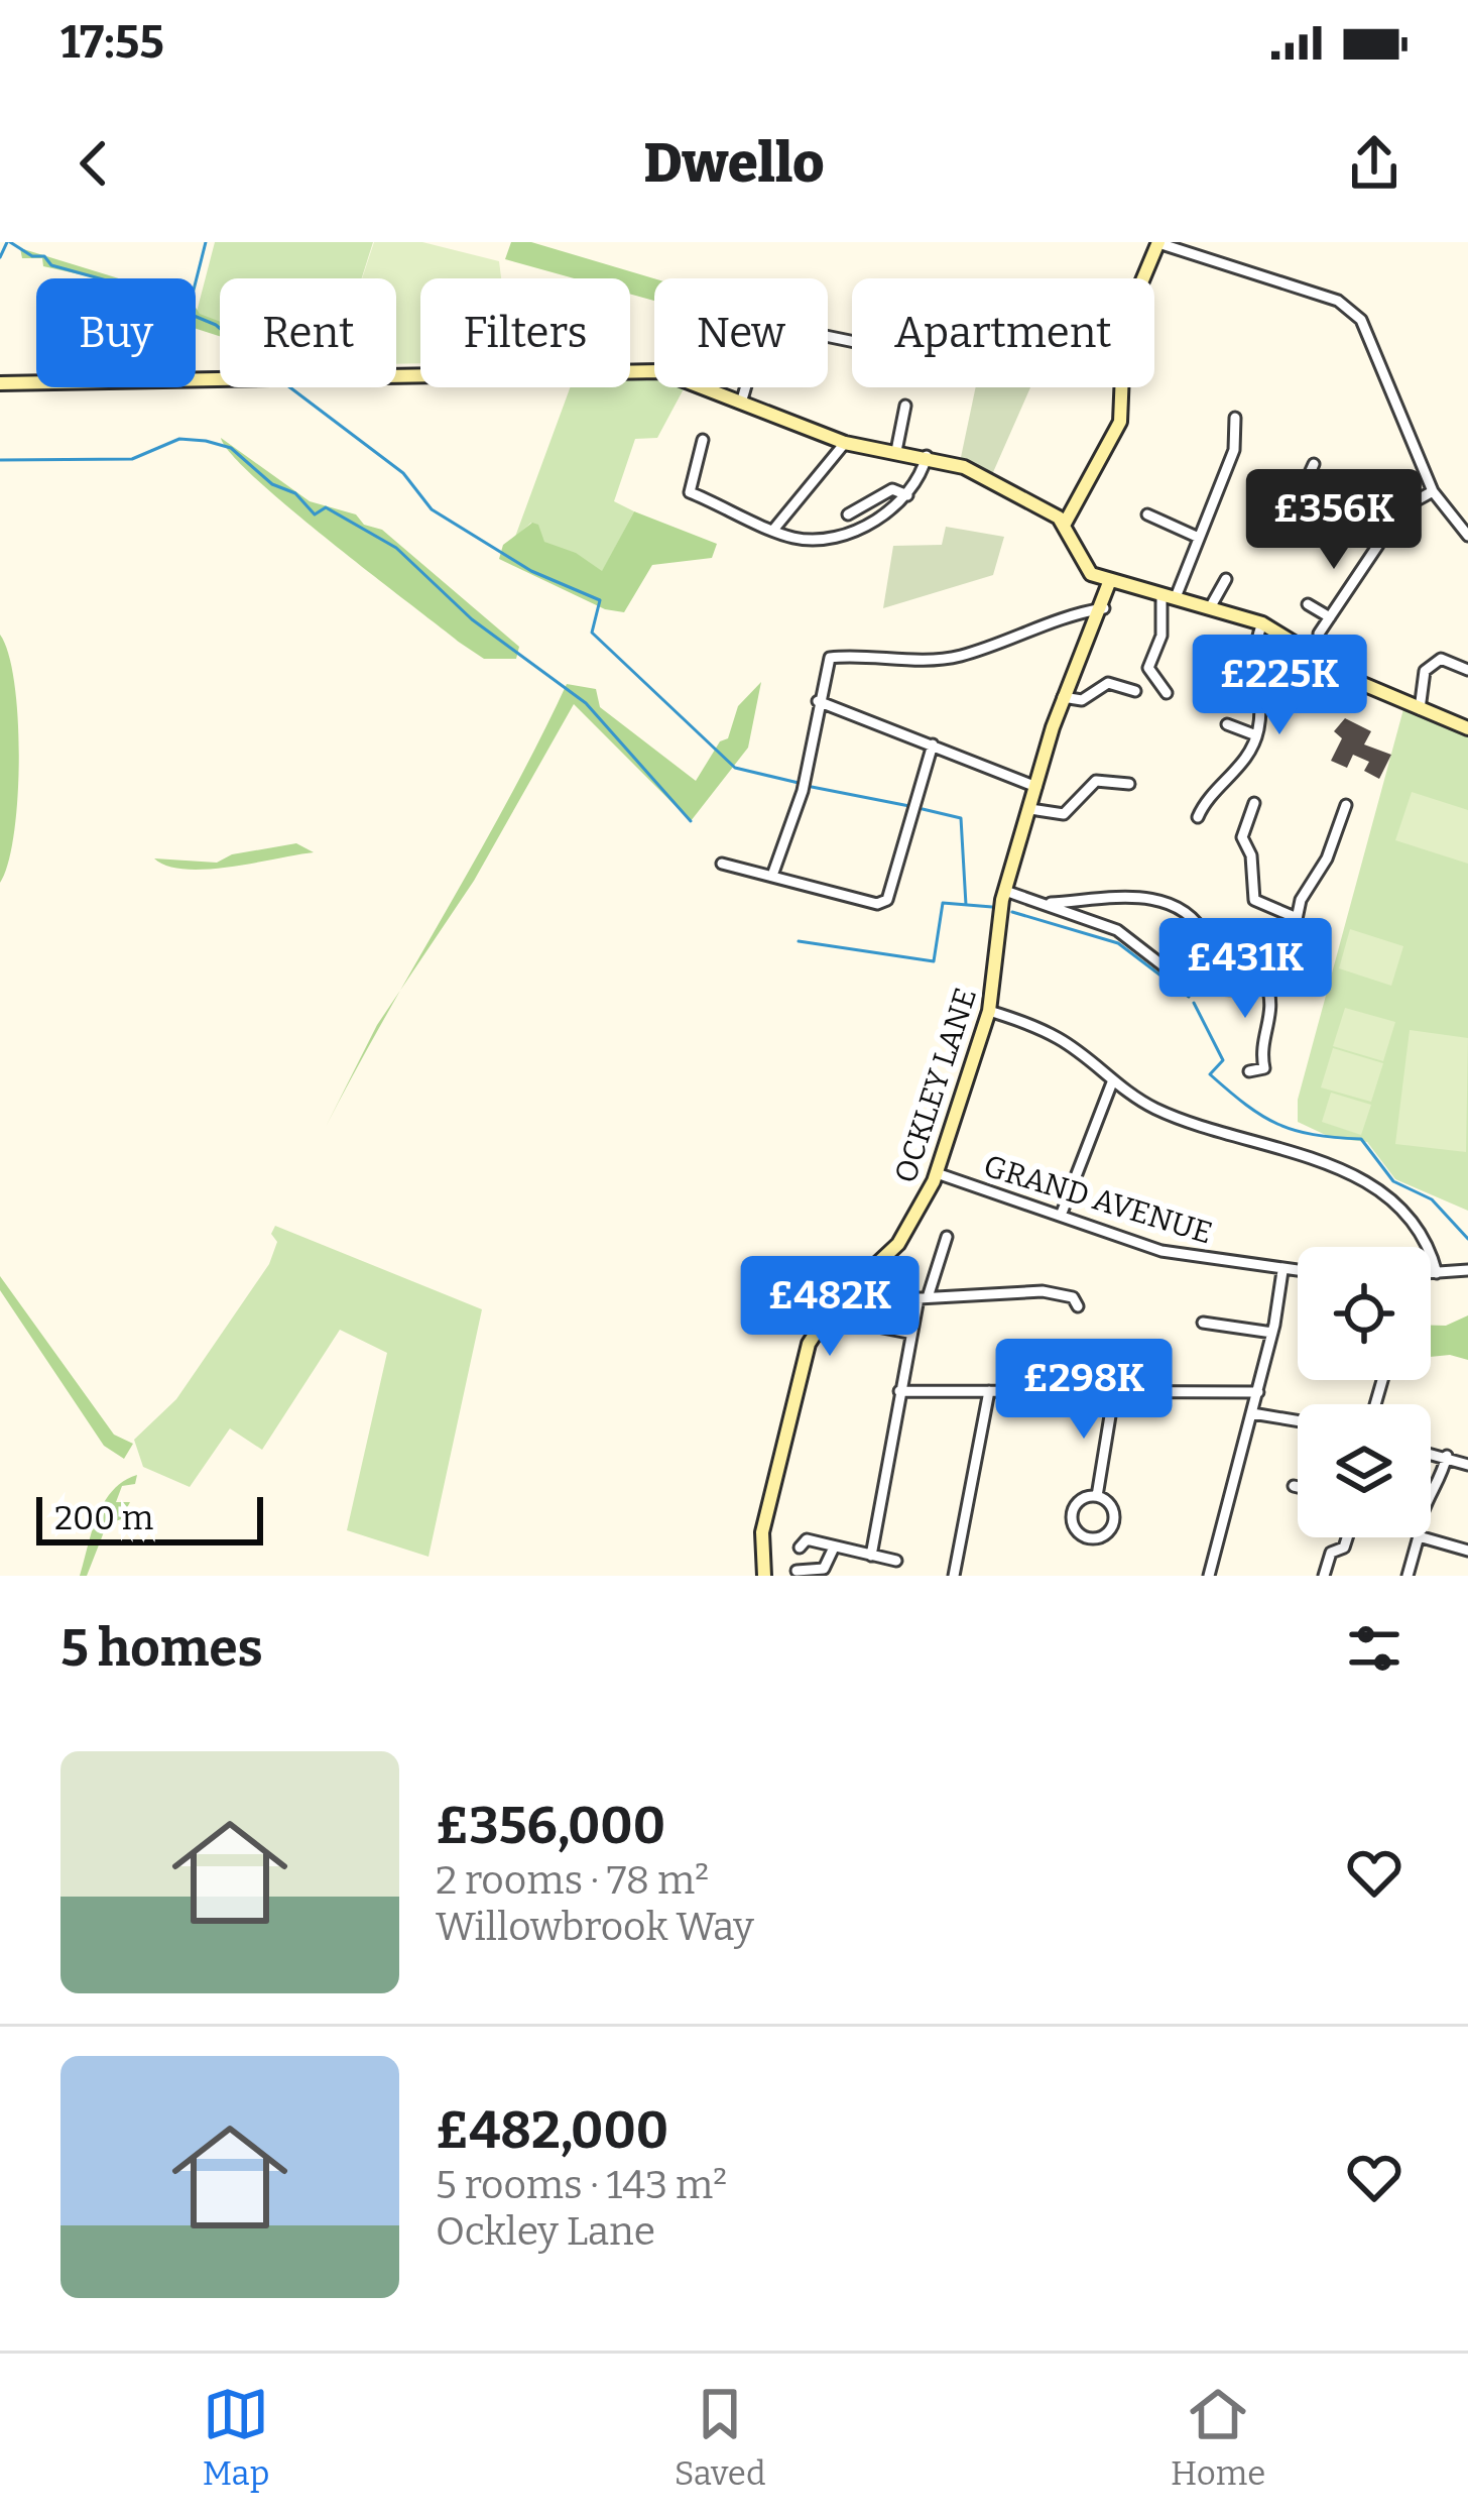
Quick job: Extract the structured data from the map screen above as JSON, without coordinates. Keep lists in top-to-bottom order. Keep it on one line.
{"streets":{"main road":["OCKLEY LANE"],"street":["GRAND AVENUE"]},"crossings":[["OCKLEY LANE","GRAND AVENUE"]],"scale_bar":"200 m","page":{"status":"17:55","header":"Dwello","chip":["Buy","Rent","Filters","New","Apartment"],"price":["£356K","£225K","£431K","£482K","£298K"],"scale":"200 m","heading":"5 homes","list":[{"name":"£356,000","note":"2 rooms · 78 m² · Willowbrook Way"},{"name":"£482,000","note":"5 rooms · 143 m² · Ockley Lane"}],"tabs":["Map","Saved","Home"]}}
